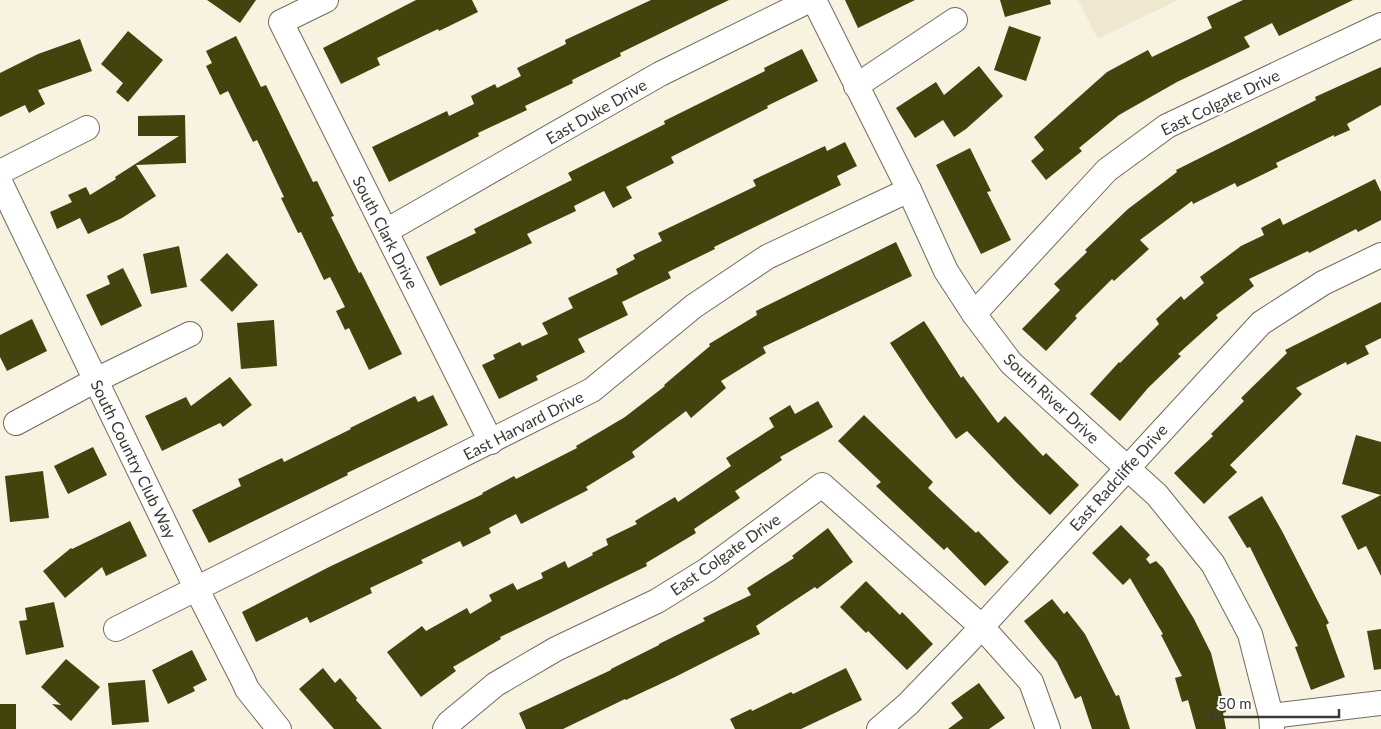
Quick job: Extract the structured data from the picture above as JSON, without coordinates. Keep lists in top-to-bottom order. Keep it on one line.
{"streets":{"street":["East Colgate Drive","East Duke Drive","South Clark Drive","South River Drive","East Harvard Drive","South Country Club Way","East Radcliffe Drive"]},"crossings":[["East Colgate Drive","South River Drive"],["East Colgate Drive","East Radcliffe Drive"],["East Duke Drive","South Clark Drive"],["East Duke Drive","South River Drive"],["South Clark Drive","East Harvard Drive"],["South River Drive","East Harvard Drive"],["South River Drive","East Radcliffe Drive"],["East Harvard Drive","South Country Club Way"]],"scale_bar":"50 m"}
